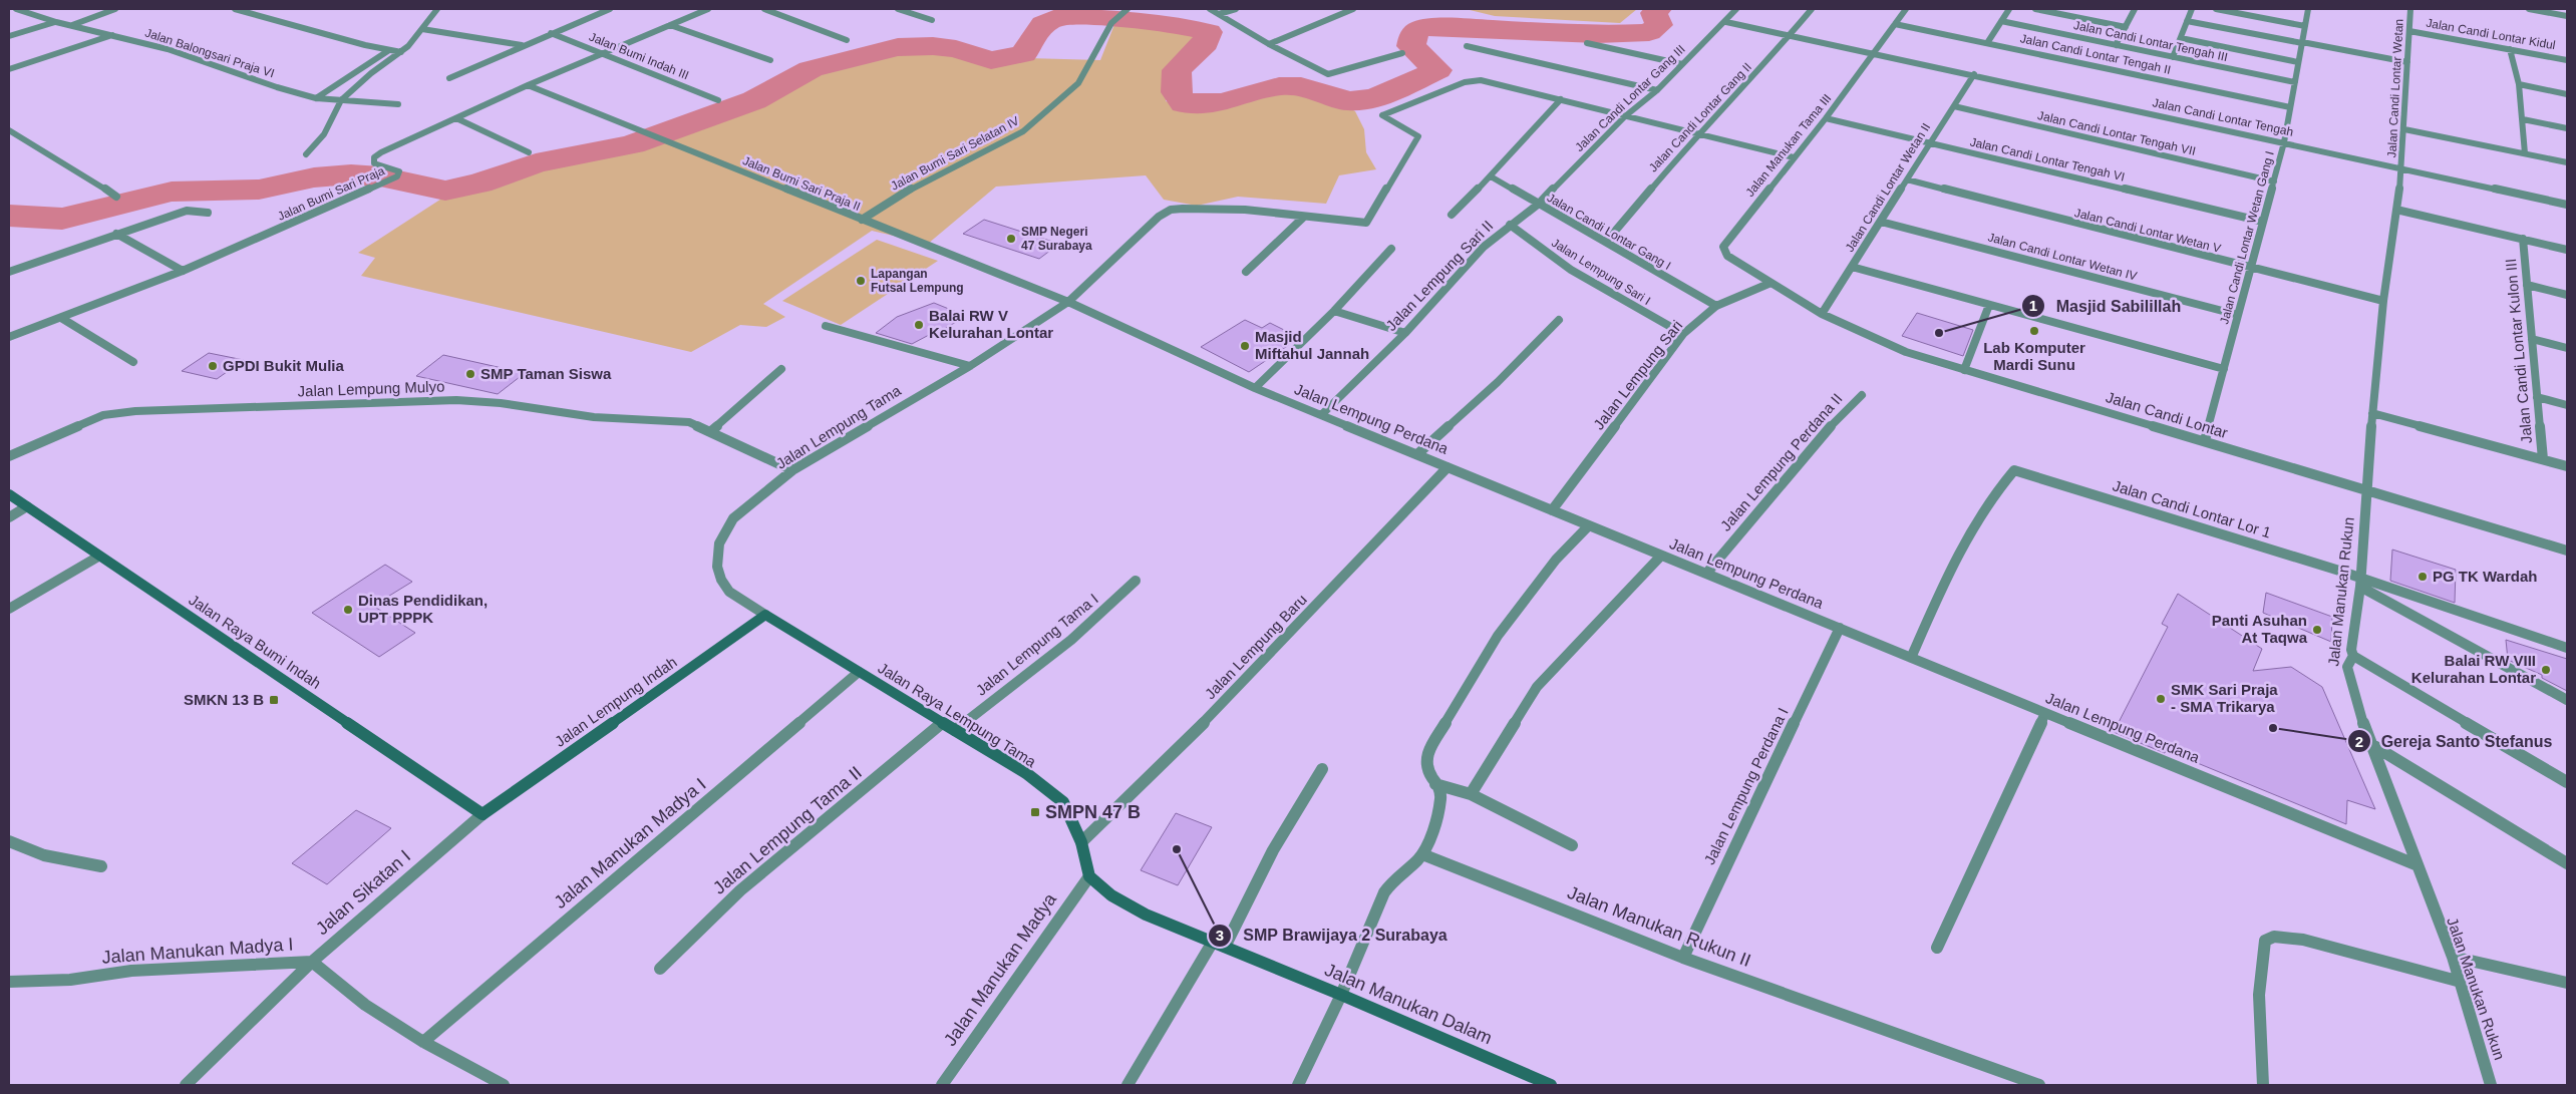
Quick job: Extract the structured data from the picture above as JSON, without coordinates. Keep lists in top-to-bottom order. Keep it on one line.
{"streets":{"street":["Jalan Candi Lontar Kidul","Jalan Candi Lontar Tengah III","Jalan Balongsari Praja VI","Jalan Candi Lontar Tengah II","Jalan Bumi Indah III","Jalan Candi Lontar Wetan","Jalan Candi Lontar Gang III","Jalan Candi Lontar Gang II","Jalan Candi Lontar Tengah","Jalan Candi Lontar Tengah VII","Jalan Manukan Tama III","Jalan Bumi Sari Selatan IV","Jalan Candi Lontar Tengah VI","Jalan Bumi Sari Praja II","Jalan Candi Lontar Wetan II","Jalan Bumi Sari Praja","Jalan Candi Lontar Wetan V","Jalan Candi Lontar Gang I","Jalan Candi Lontar Wetan Gang I","Jalan Candi Lontar Wetan IV","Jalan Lempung Sari I","Jalan Lempung Sari II","Jalan Candi Lontar Kulon III","Jalan Lempung Sari","Jalan Lempung Mulyo","Jalan Candi Lontar","Jalan Lempung Perdana","Jalan Lempung Tama","Jalan Lempung Perdana II","Jalan Candi Lontar Lor 1","Jalan Manukan Rukun","Jalan Raya Bumi Indah","Jalan Lempung Tama I","Jalan Lempung Baru","Jalan Lempung Indah","Jalan Raya Lempung Tama","Jalan Lempung Perdana I","Jalan Lempung Tama II","Jalan Manukan Madya I","Jalan Sikatan I","Jalan Manukan Rukun II","Jalan Manukan Madya","Jalan Manukan Dalam"]},"crossings":[["Jalan Candi Lontar Kidul","Jalan Candi Lontar Wetan"],["Jalan Candi Lontar Tengah III","Jalan Candi Lontar Wetan Gang I"],["Jalan Candi Lontar Tengah II","Jalan Manukan Tama III"],["Jalan Candi Lontar Tengah II","Jalan Candi Lontar Wetan Gang I"],["Jalan Bumi Indah III","Jalan Bumi Sari Praja"],["Jalan Candi Lontar Wetan","Jalan Candi Lontar Tengah"],["Jalan Candi Lontar Wetan","Jalan Manukan Rukun"],["Jalan Candi Lontar Gang III","Jalan Candi Lontar Tengah"],["Jalan Candi Lontar Gang III","Jalan Candi Lontar Gang I"],["Jalan Candi Lontar Gang III","Jalan Lempung Sari II"],["Jalan Candi Lontar Gang II","Jalan Candi Lontar Tengah"],["Jalan Candi Lontar Gang II","Jalan Candi Lontar Gang I"],["Jalan Candi Lontar Tengah","Jalan Manukan Tama III"],["Jalan Candi Lontar Tengah","Jalan Candi Lontar Wetan II"],["Jalan Candi Lontar Tengah","Jalan Candi Lontar Wetan Gang I"],["Jalan Candi Lontar Tengah","Jalan Manukan Rukun"],["Jalan Candi Lontar Tengah VII","Jalan Candi Lontar Wetan II"],["Jalan Candi Lontar Tengah VII","Jalan Candi Lontar Wetan Gang I"],["Jalan Manukan Tama III","Jalan Candi Lontar Tengah VI"],["Jalan Manukan Tama III","Jalan Lempung Sari"],["Jalan Manukan Tama III","Jalan Candi Lontar"],["Jalan Bumi Sari Selatan IV","Jalan Bumi Sari Praja II"],["Jalan Candi Lontar Tengah VI","Jalan Candi Lontar Wetan II"],["Jalan Candi Lontar Tengah VI","Jalan Candi Lontar Wetan Gang I"],["Jalan Bumi Sari Praja II","Jalan Bumi Sari Praja"],["Jalan Bumi Sari Praja II","Jalan Lempung Perdana"],["Jalan Bumi Sari Praja II","Jalan Lempung Tama"],["Jalan Candi Lontar Wetan II","Jalan Candi Lontar Wetan V"],["Jalan Candi Lontar Wetan II","Jalan Candi Lontar Wetan IV"],["Jalan Candi Lontar Wetan II","Jalan Candi Lontar"],["Jalan Candi Lontar Wetan V","Jalan Candi Lontar Wetan Gang I"],["Jalan Candi Lontar Wetan V","Jalan Manukan Rukun"],["Jalan Candi Lontar Gang I","Jalan Lempung Sari II"],["Jalan Candi Lontar Gang I","Jalan Lempung Sari"],["Jalan Candi Lontar Wetan Gang I","Jalan Candi Lontar Wetan IV"],["Jalan Candi Lontar Wetan Gang I","Jalan Candi Lontar"],["Jalan Lempung Sari I","Jalan Lempung Sari II"],["Jalan Lempung Sari I","Jalan Lempung Sari"],["Jalan Lempung Sari II","Jalan Lempung Perdana"],["Jalan Lempung Sari","Jalan Candi Lontar"],["Jalan Lempung Sari","Jalan Lempung Perdana"],["Jalan Lempung Mulyo","Jalan Lempung Tama"],["Jalan Candi Lontar","Jalan Manukan Rukun"],["Jalan Lempung Perdana","Jalan Lempung Tama"],["Jalan Lempung Perdana","Jalan Lempung Perdana II"],["Jalan Lempung Perdana","Jalan Candi Lontar Lor 1"],["Jalan Lempung Perdana","Jalan Manukan Rukun"],["Jalan Lempung Perdana","Jalan Lempung Baru"],["Jalan Lempung Perdana","Jalan Lempung Perdana I"],["Jalan Lempung Tama","Jalan Lempung Indah"],["Jalan Lempung Tama","Jalan Raya Lempung Tama"],["Jalan Candi Lontar Lor 1","Jalan Manukan Rukun"],["Jalan Raya Bumi Indah","Jalan Lempung Indah"],["Jalan Raya Bumi Indah","Jalan Sikatan I"],["Jalan Lempung Tama I","Jalan Raya Lempung Tama"],["Jalan Lempung Baru","Jalan Raya Lempung Tama"],["Jalan Lempung Indah","Jalan Raya Lempung Tama"],["Jalan Lempung Indah","Jalan Sikatan I"],["Jalan Raya Lempung Tama","Jalan Lempung Tama II"],["Jalan Raya Lempung Tama","Jalan Manukan Madya I"],["Jalan Raya Lempung Tama","Jalan Manukan Madya"],["Jalan Raya Lempung Tama","Jalan Manukan Dalam"],["Jalan Lempung Perdana I","Jalan Manukan Rukun II"],["Jalan Manukan Madya I","Jalan Sikatan I"],["Jalan Manukan Madya","Jalan Manukan Dalam"]],"places":{"other":["SMP Negeri 47 Surabaya","Lapangan Futsal Lempung","Balai RW V Kelurahan Lontar","Lab Komputer Mardi Sunu","Masjid Sabilillah","Masjid Miftahul Jannah","GPDI Bukit Mulia","SMP Taman Siswa","PG TK Wardah","Dinas Pendidikan, UPT PPPK","Panti Asuhan At Taqwa","Balai RW VIII Kelurahan Lontar","SMK Sari Praja - SMA Trikarya","Gereja Santo Stefanus","SMP Brawijaya 2 Surabaya"],"transit":["SMKN 13 B","SMPN 47 B"]}}
